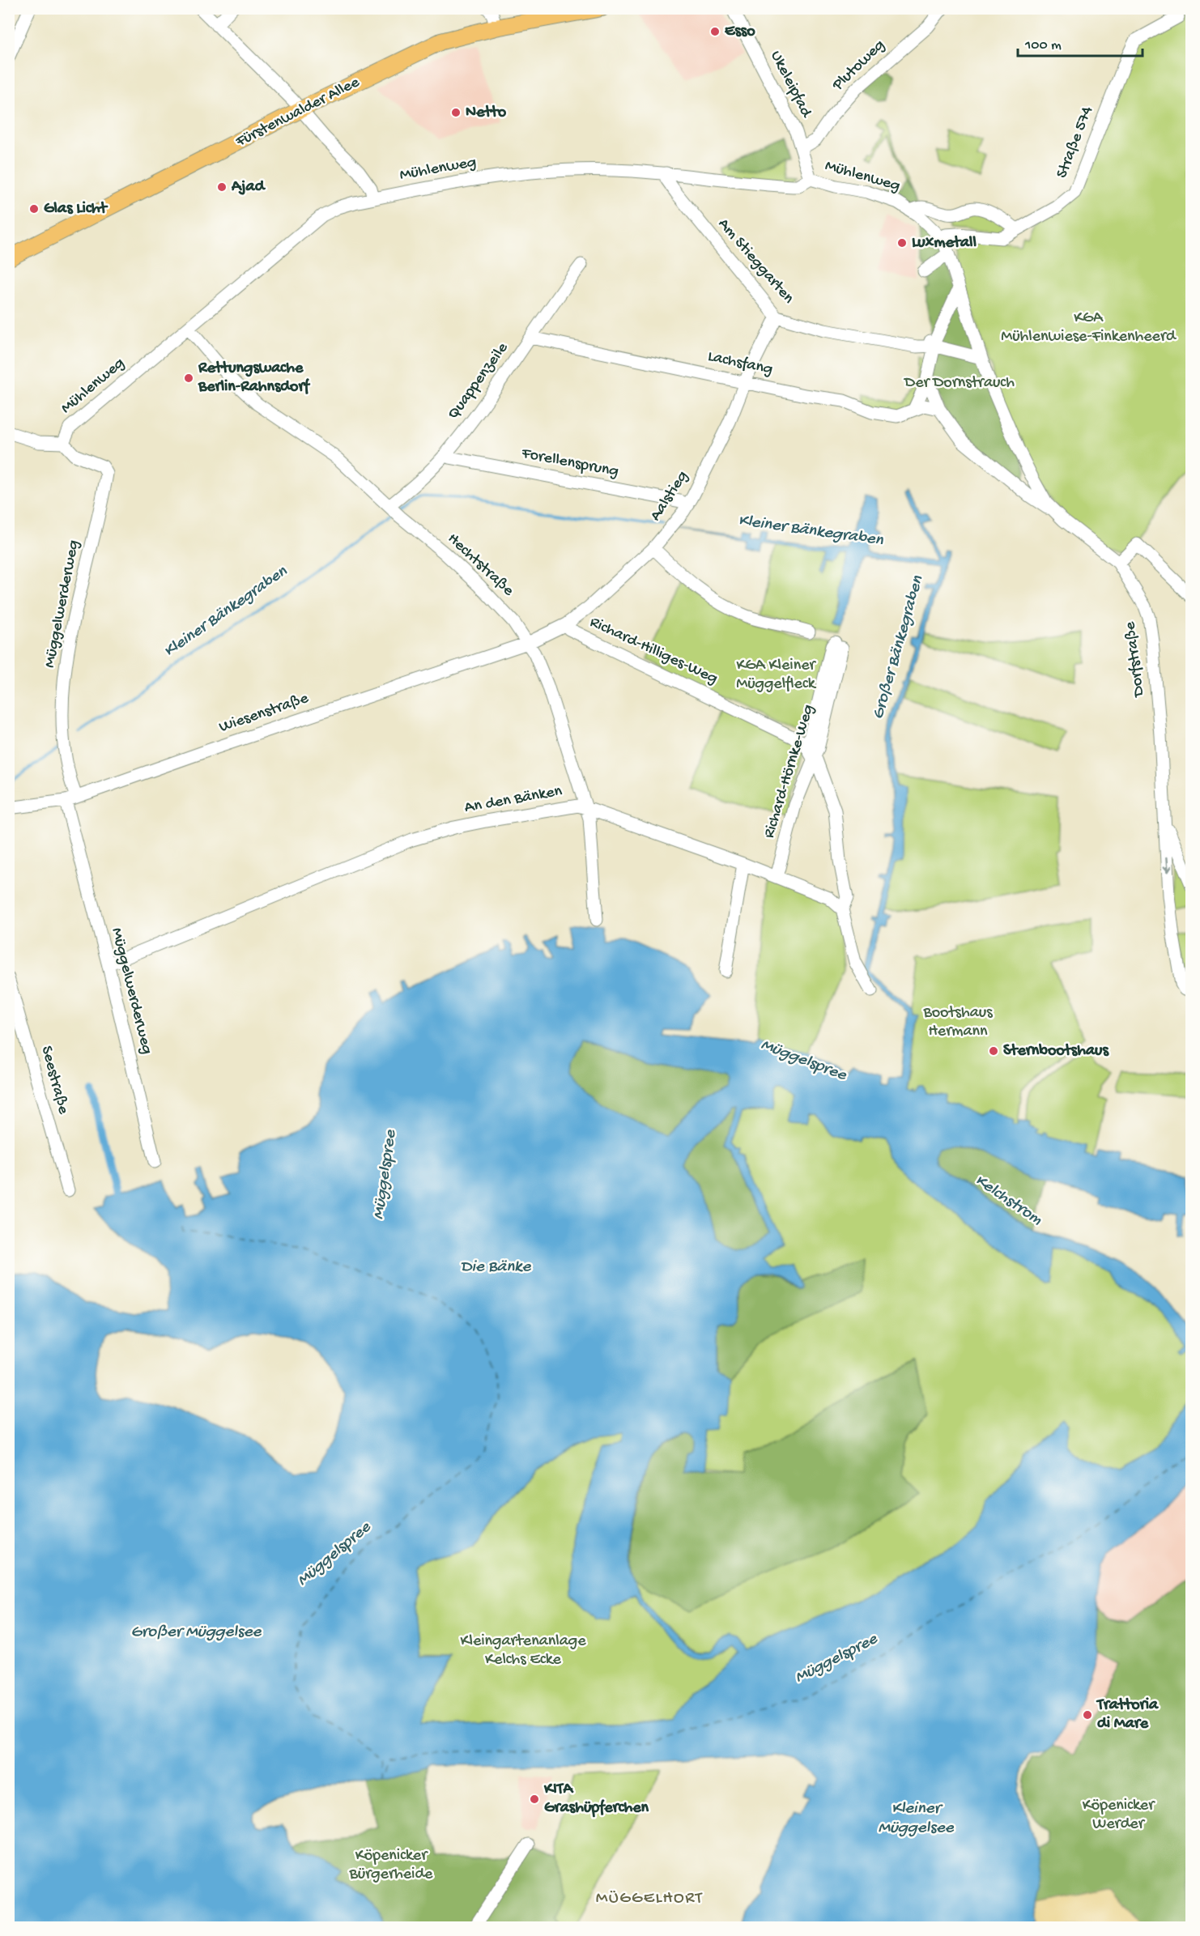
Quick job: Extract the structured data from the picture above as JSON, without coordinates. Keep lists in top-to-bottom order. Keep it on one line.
{"streets":{"main road":["Fürstenwalder Allee"],"street":["Plutoweg","Ukeleipfad","Straße 574","Mühlenweg","Am Stieggarten","Lachsfang","Quappenzeile","Forellensprung","Aalstieg","Hechtstraße","Müggelwerderweg","Richard-Hilliges-Weg","Dorfstraße","Wiesenstraße","Richard-Hörnke-Weg","An den Bänken","Seestraße"]},"crossings":[["Plutoweg","Ukeleipfad"],["Ukeleipfad","Mühlenweg"],["Straße 574","Mühlenweg"],["Straße 574","Dorfstraße"],["Mühlenweg","Am Stieggarten"],["Mühlenweg","Hechtstraße"],["Mühlenweg","Müggelwerderweg"],["Mühlenweg","Dorfstraße"],["Am Stieggarten","Aalstieg"],["Am Stieggarten","Dorfstraße"],["Lachsfang","Quappenzeile"],["Lachsfang","Aalstieg"],["Lachsfang","Dorfstraße"],["Quappenzeile","Forellensprung"],["Quappenzeile","Hechtstraße"],["Forellensprung","Aalstieg"],["Aalstieg","Hechtstraße"],["Aalstieg","Richard-Hilliges-Weg"],["Aalstieg","Wiesenstraße"],["Hechtstraße","Wiesenstraße"],["Hechtstraße","An den Bänken"],["Müggelwerderweg","Wiesenstraße"],["Müggelwerderweg","An den Bänken"],["Richard-Hilliges-Weg","Richard-Hörnke-Weg"],["Richard-Hörnke-Weg","An den Bänken"]],"districts":["MÜGGELHORT"],"water":["Kleiner Bänkegraben","Großer Bänkegraben","Müggelspree","Kelchstrom","Die Bänke","Großer Müggelsee","Kleiner Müggelsee"],"parks":["KGA Mühlenwiese-Finkenheerd","Der Dornstrauch","KGA Kleiner Müggelfleck","Bootshaus Hermann","Kleingartenanlage Kelchs Ecke","Köpenicker Werder","Köpenicker Bürgerheide"],"places":["Esso","Netto","Ajad","Glas Licht","Luxmetall","Rettungswache Berlin-Rahnsdorf","Sternbootshaus","Trattoria di Mare","KITA Grashüpferchen"],"scale_bar":"100 m"}
